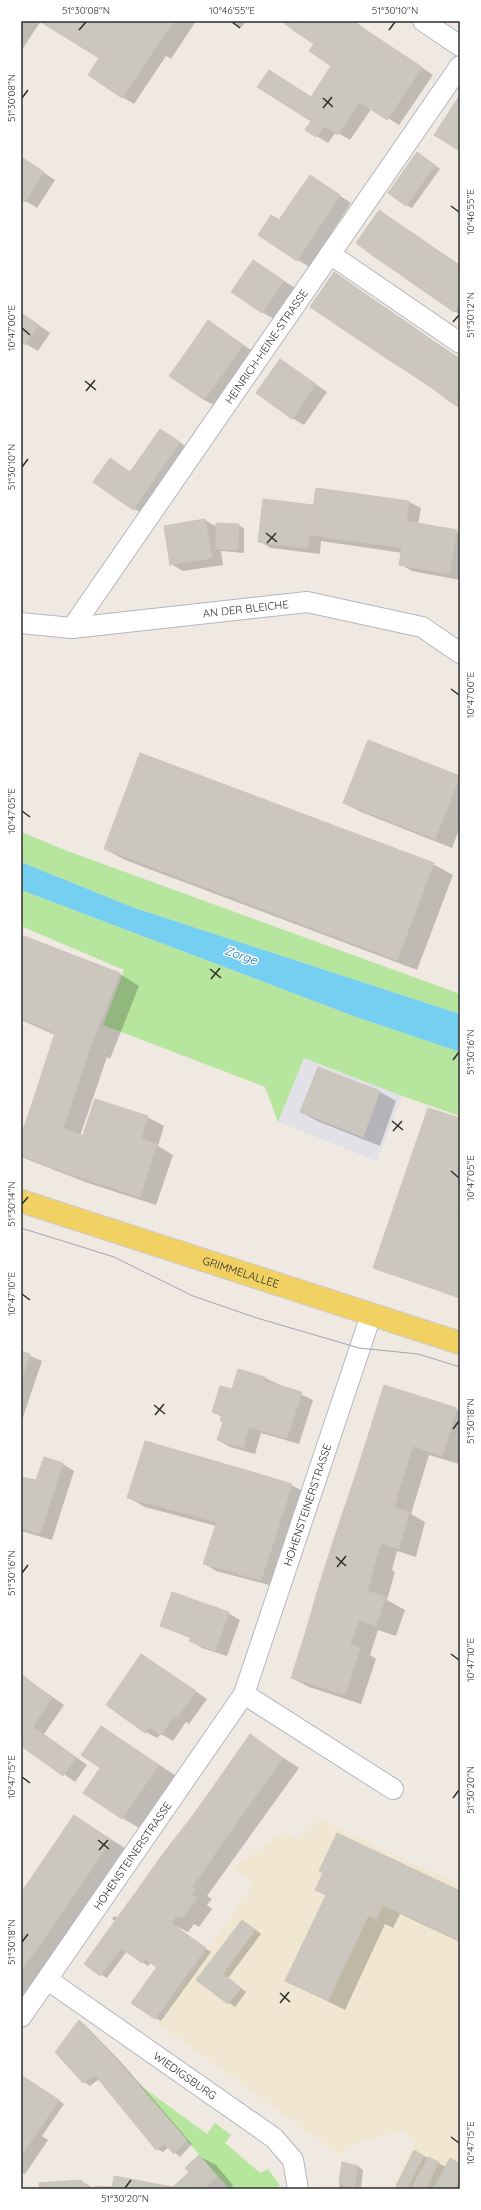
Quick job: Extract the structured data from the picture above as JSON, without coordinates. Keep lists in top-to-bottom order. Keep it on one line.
{"streets":{"main road":["GRIMMELALLEE"],"street":["HEINRICH-HEINE-STRASSE","AN DER BLEICHE","HOHENSTEINERSTRASSE","WIEDIGSBURG"]},"crossings":[["HEINRICH-HEINE-STRASSE","AN DER BLEICHE"],["GRIMMELALLEE","HOHENSTEINERSTRASSE"],["HOHENSTEINERSTRASSE","WIEDIGSBURG"]],"water":["Zorge"],"coordinates":["51°30'08\"N","10°46'55\"E","51°30'10\"N","51°30'12\"N","10°47'00\"E","10°47'05\"E","51°30'16\"N","51°30'14\"N","10°47'10\"E","51°30'18\"N","10°47'15\"E","51°30'20\"N"]}
